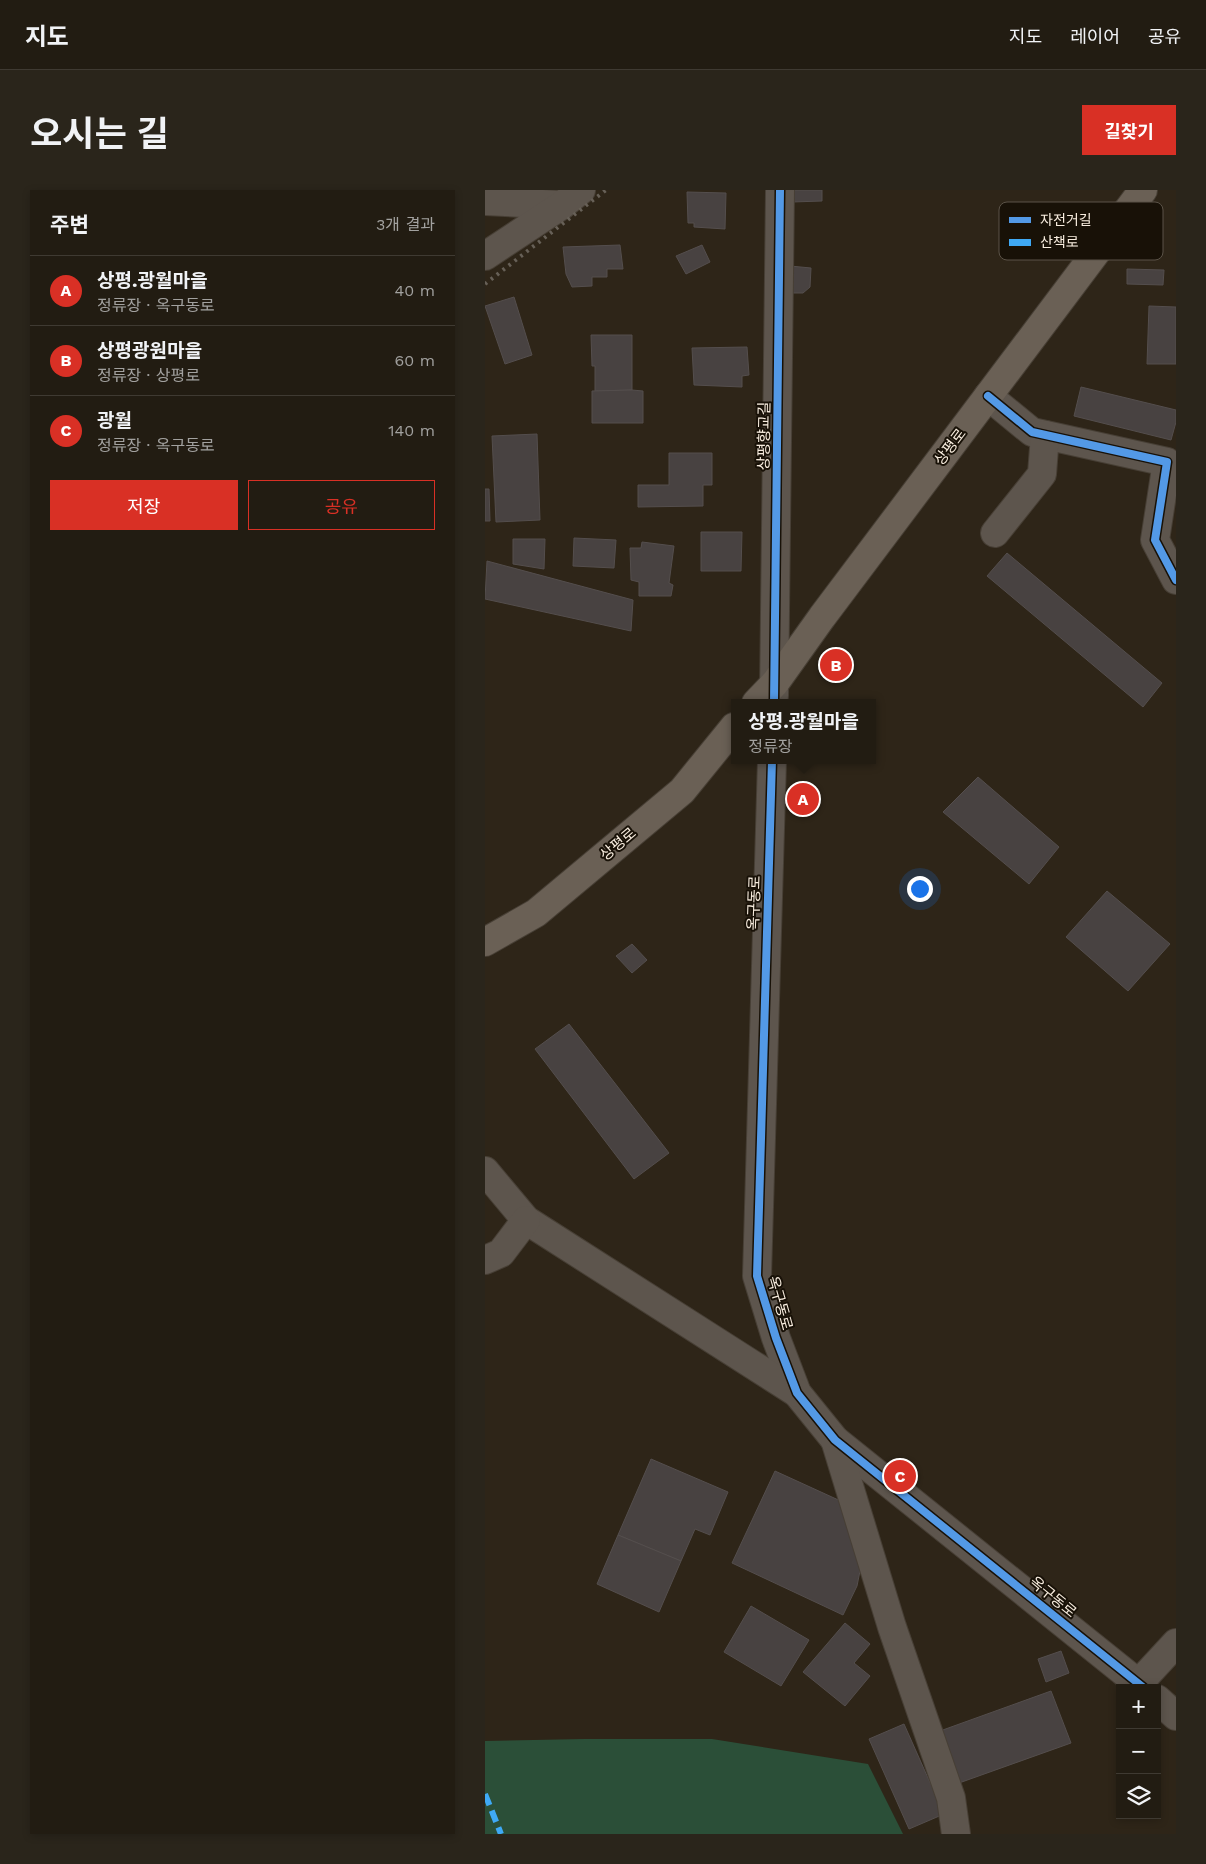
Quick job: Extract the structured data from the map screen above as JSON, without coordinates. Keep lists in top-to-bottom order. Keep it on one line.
{"streets":{"main road":["상평로"],"street":["상평향교길","옥구동로"]},"crossings":[["상평향교길","상평로"]],"legend":["자전거길","산책로"],"page":{"header":"지도","nav":["지도","레이어","공유"],"title":"오시는 길","buttons":["길찾기",["저장","공유"]],"heading":["주변","3개 결과"],"list":[{"mark":"A","name":"상평.광월마을","note":"정류장 · 옥구동로","value":"40 m"},{"mark":"B","name":"상평광원마을","note":"정류장 · 상평로","value":"60 m"},{"mark":"C","name":"광월","note":"정류장 · 옥구동로","value":"140 m"}],"pins":["B","A","C"],"popup":["상평.광월마을","정류장"],"map_buttons":["+","−"]}}
